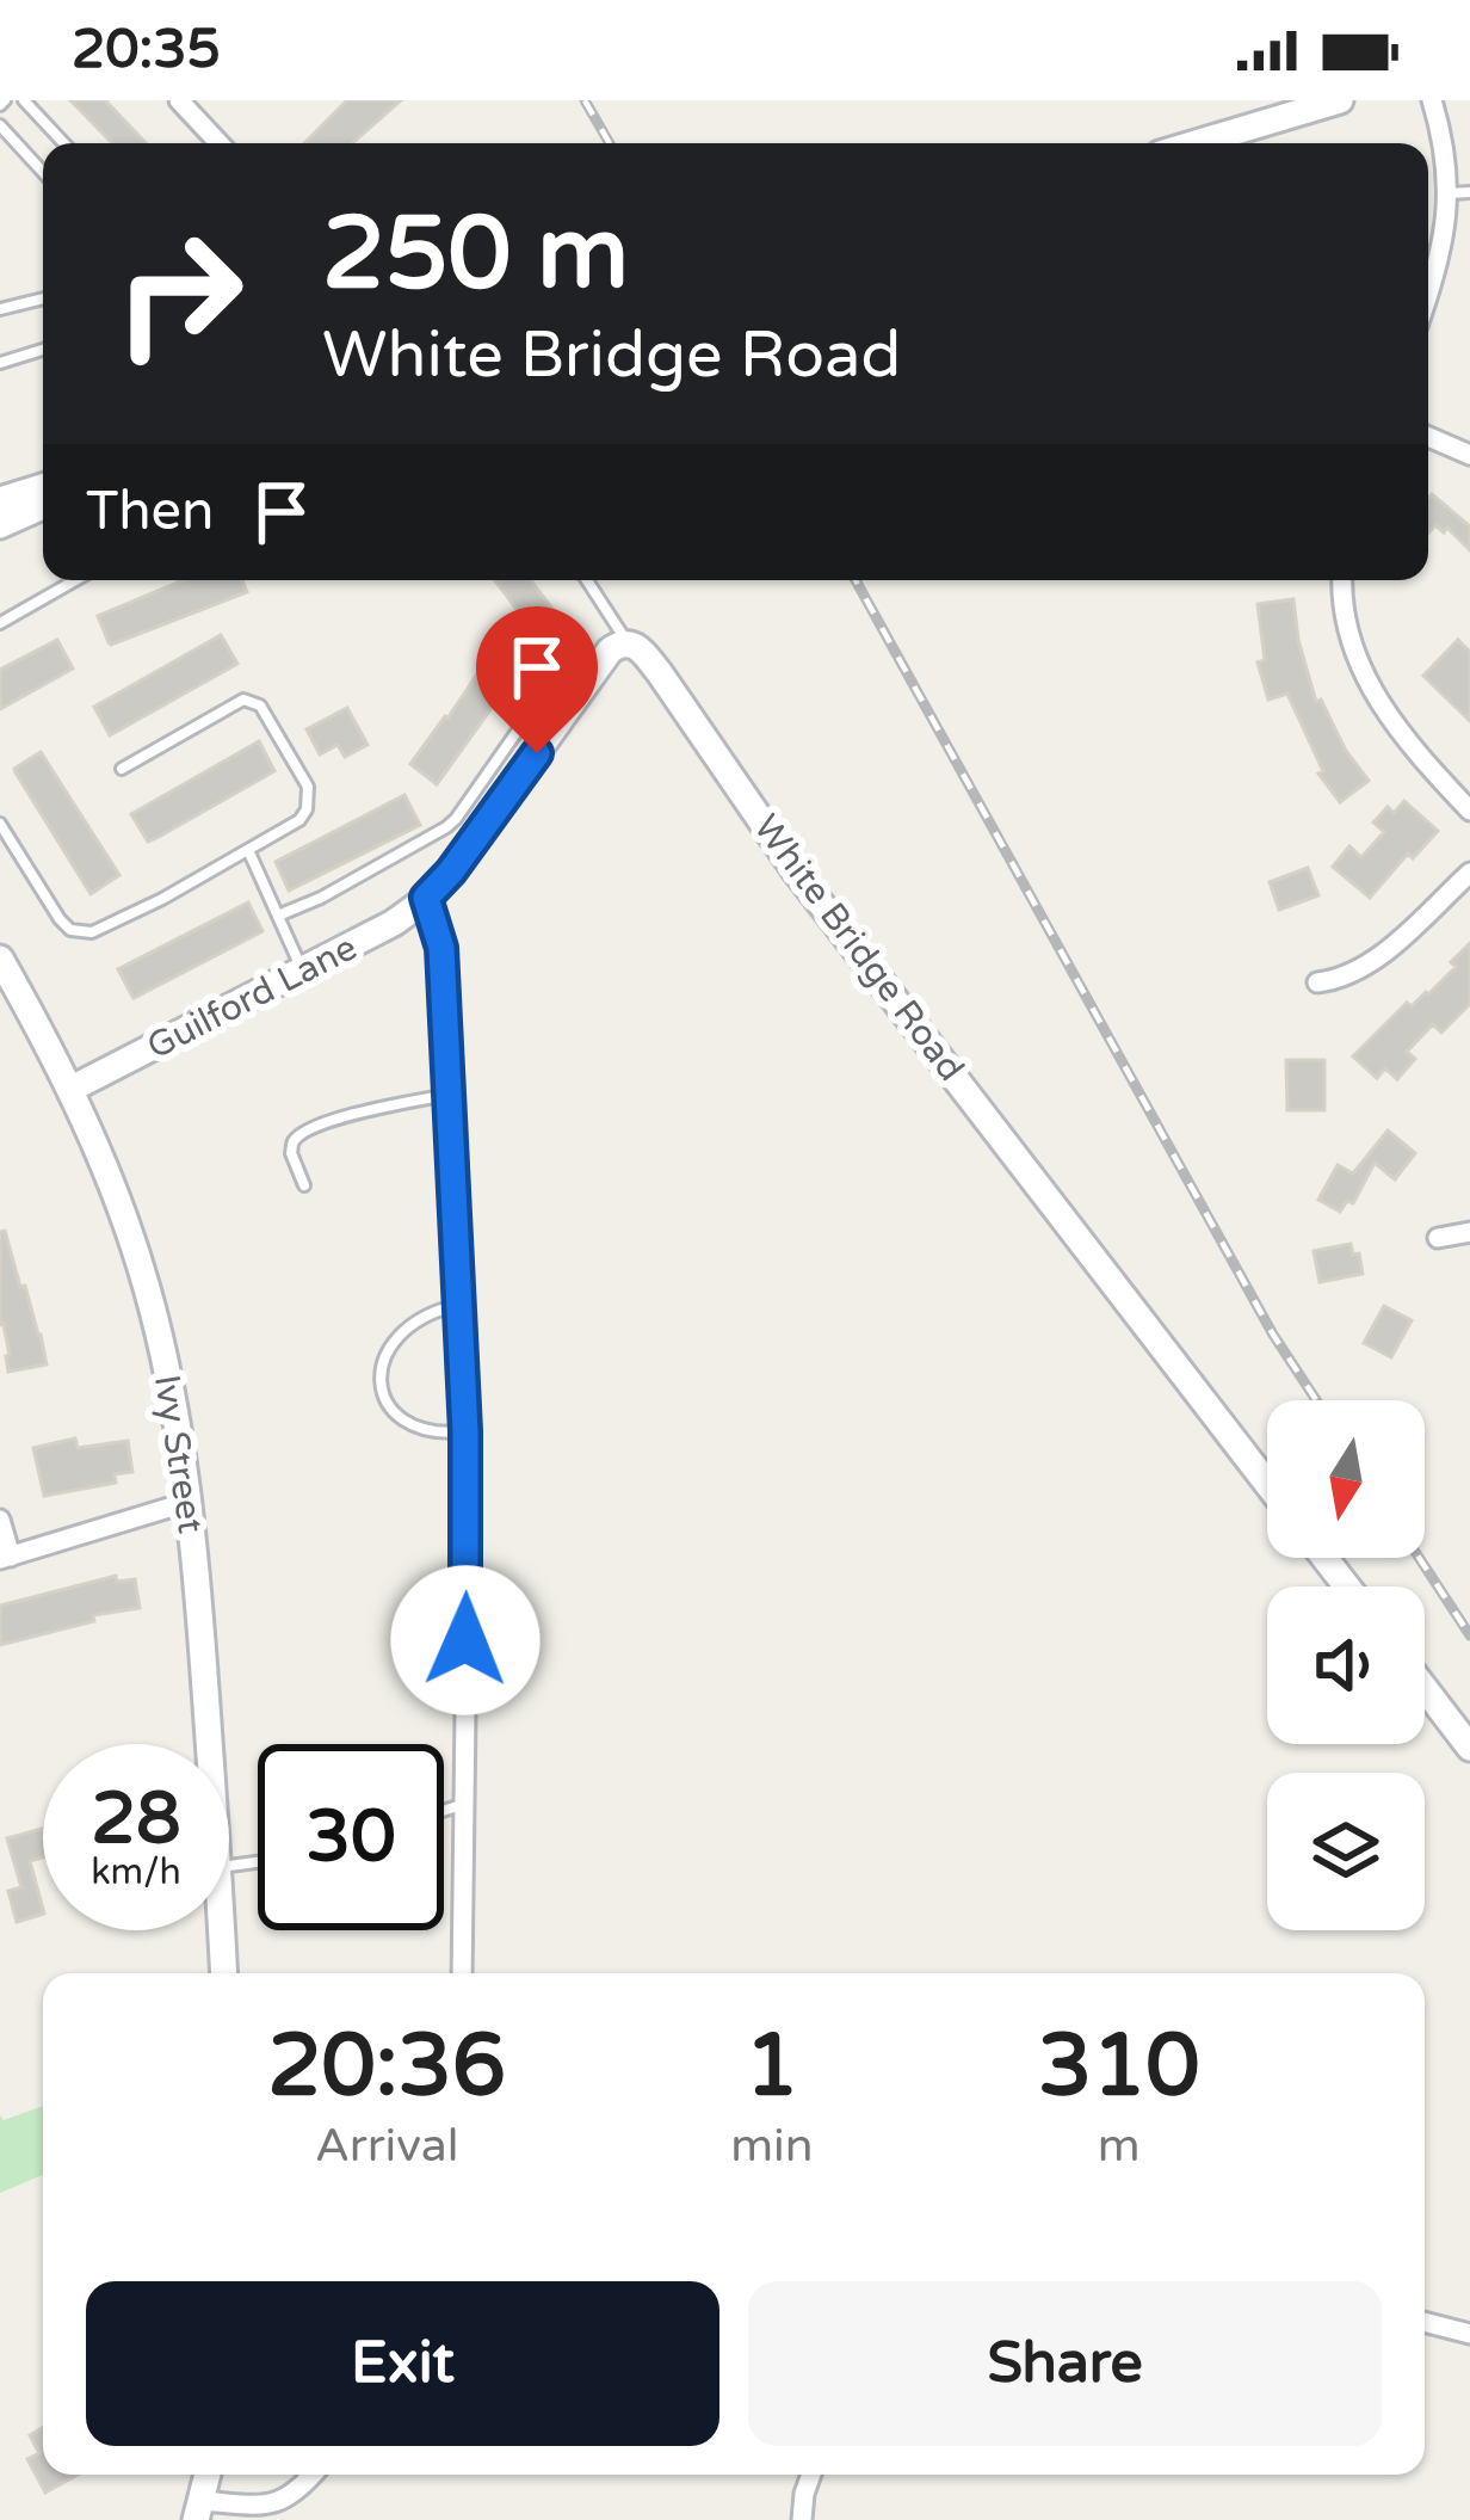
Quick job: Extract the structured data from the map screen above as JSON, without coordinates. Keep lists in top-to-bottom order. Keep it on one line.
{"streets":{"street":["White Bridge Road","Guilford Lane","Ivy Street"]},"crossings":[["Guilford Lane","Ivy Street"]],"north":"bottom","page":{"status":"20:35","turn":["250 m","White Bridge Road"],"then":"Then","speed":"28 km/h","limit":"30","eta":["20:36","Arrival","1","min","310","m"],"buttons":["Exit","Share"]}}
